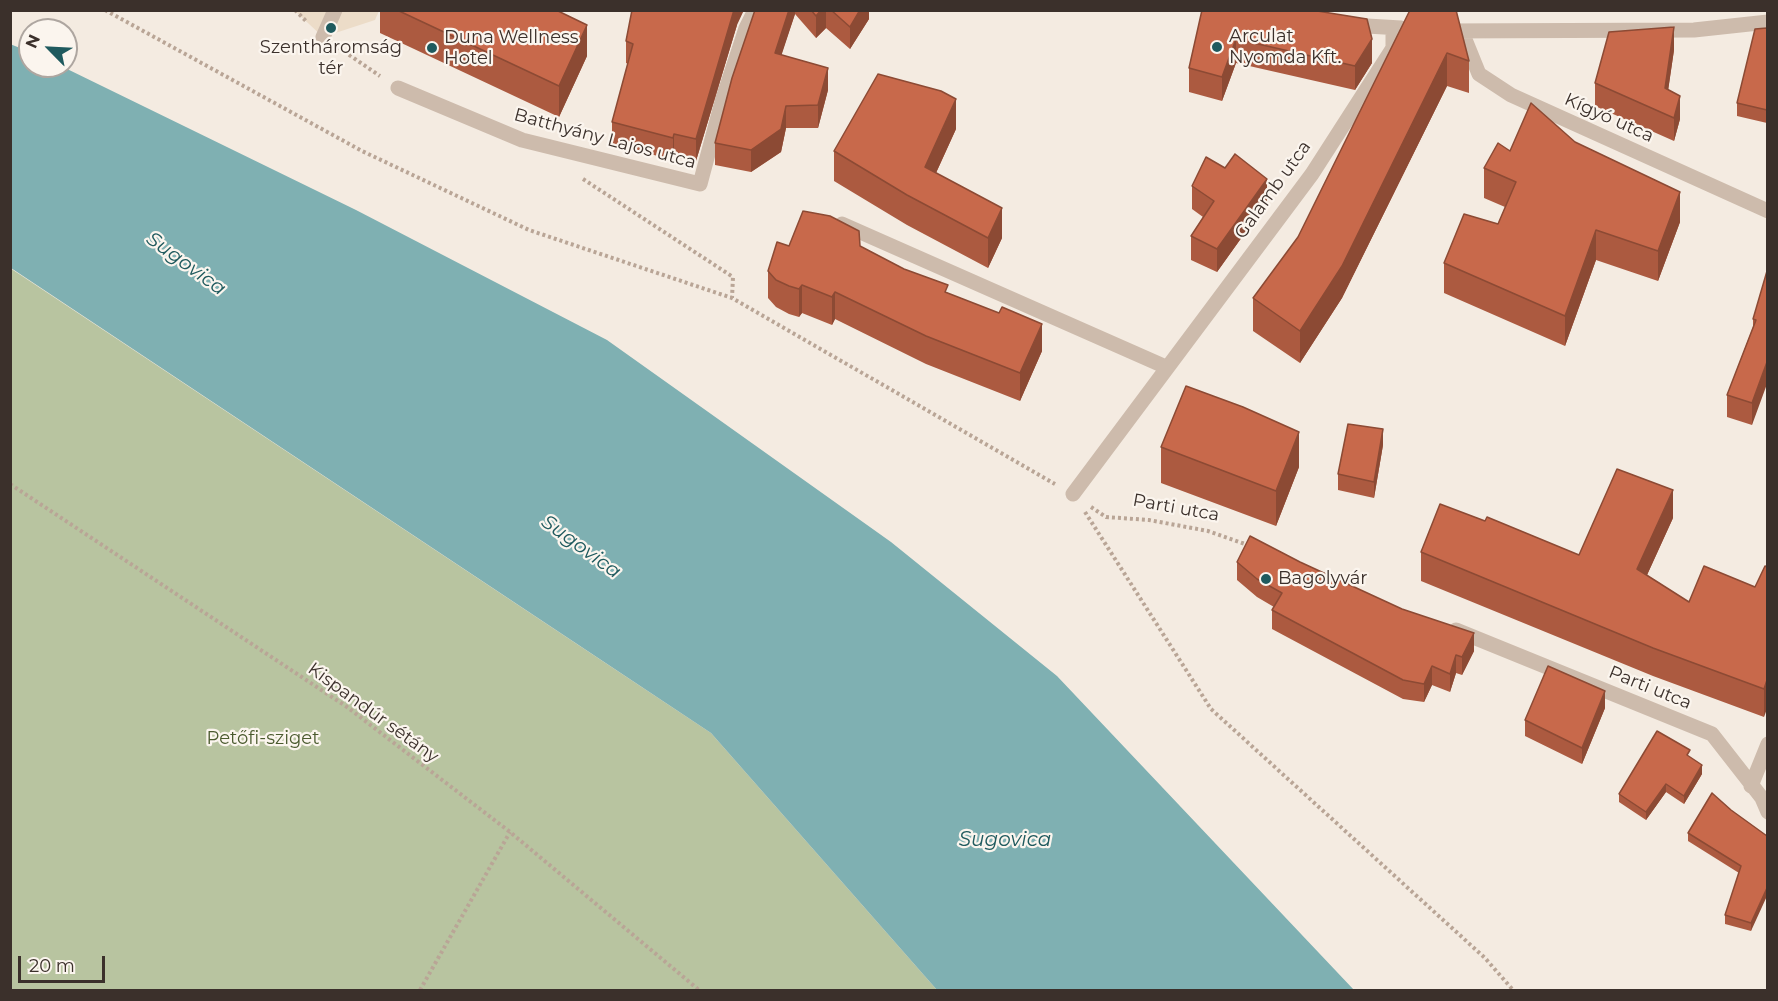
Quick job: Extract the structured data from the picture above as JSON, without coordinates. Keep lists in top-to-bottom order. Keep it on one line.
{"streets":{"street":["Kígyó utca","Batthyány Lajos utca","Galamb utca","Parti utca"],"path":["Kispandúr sétány"]},"water":["Sugovica"],"parks":["Petőfi-sziget"],"places":["Szentháromság tér","Arculat Nyomda Kft.","Duna Wellness Hotel","Bagolyvár"],"scale_bar":"20 m","north":"top left"}
